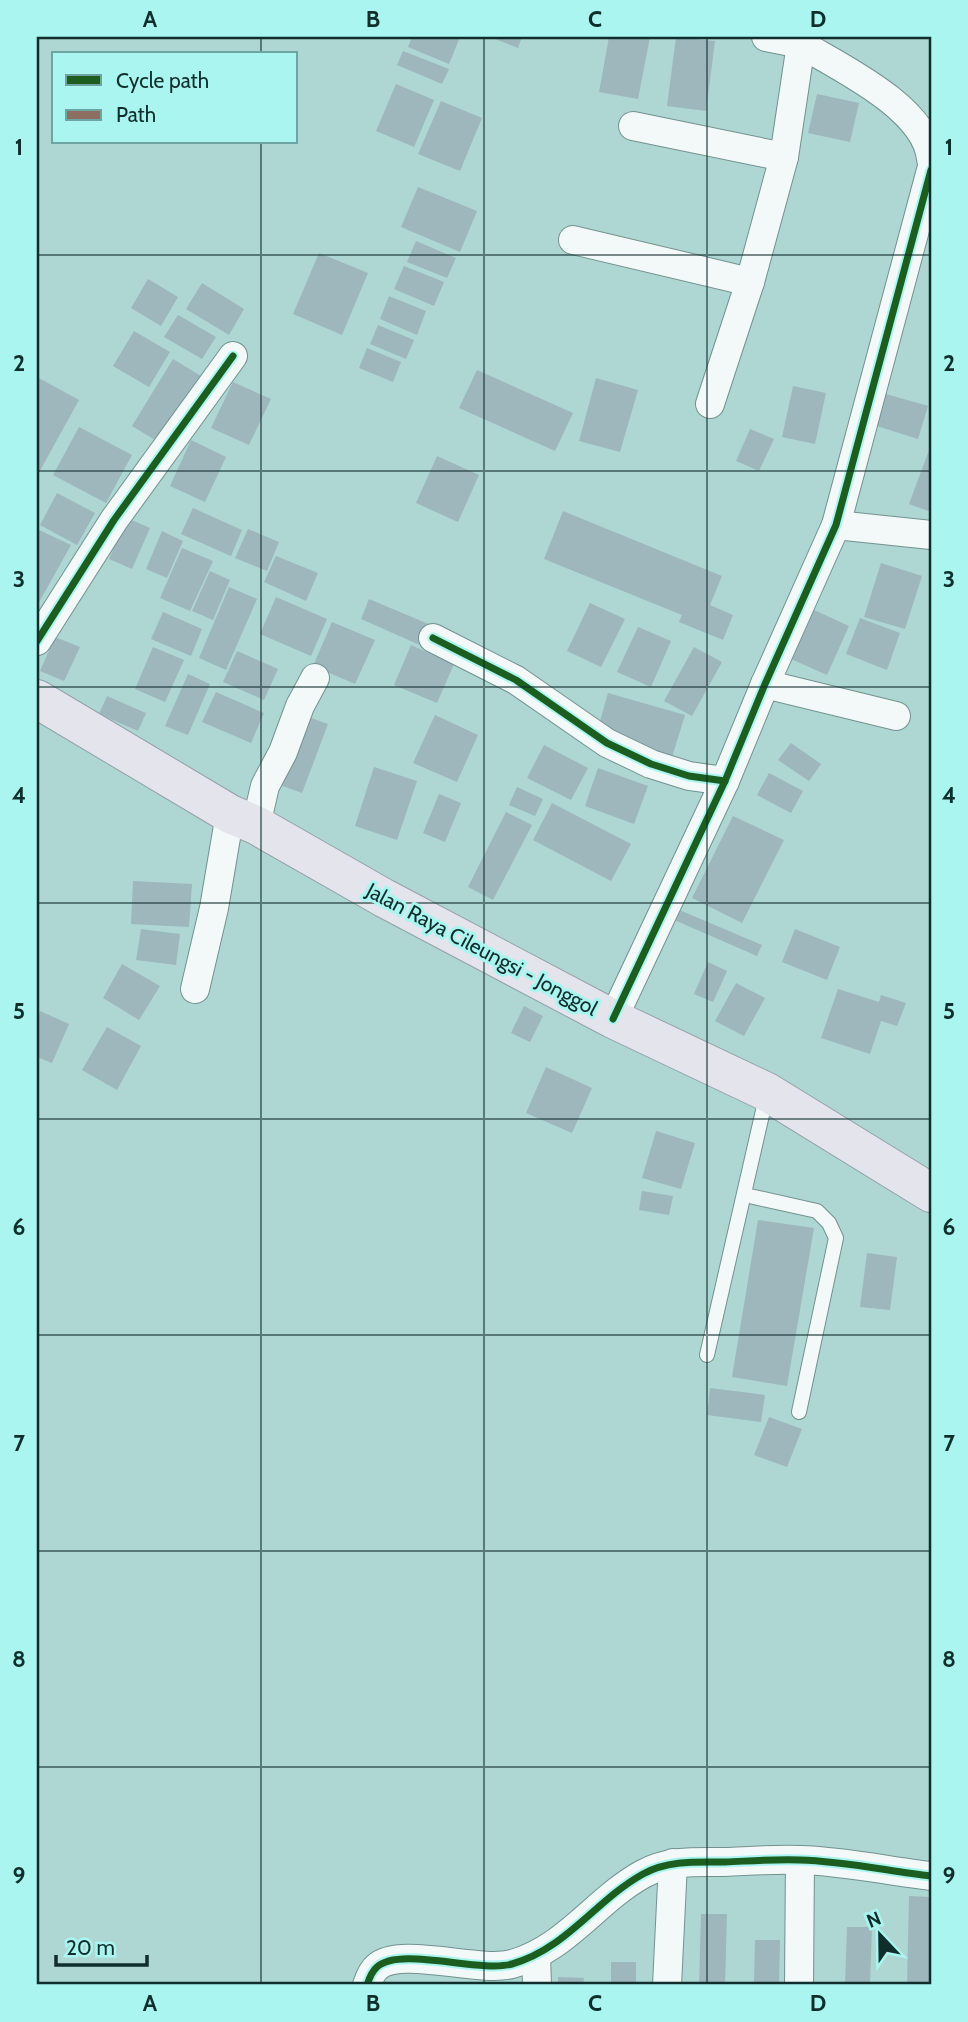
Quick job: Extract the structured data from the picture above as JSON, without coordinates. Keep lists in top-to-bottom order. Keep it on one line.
{"streets":{"main road":["Jalan Raya Cileungsi - Jonggol"]},"legend":["Cycle path","Path"],"scale_bar":"20 m","north":"top","grid":{"columns":["A","B","C","D"],"rows":["1","2","3","4","5","6","7","8","9"]}}
